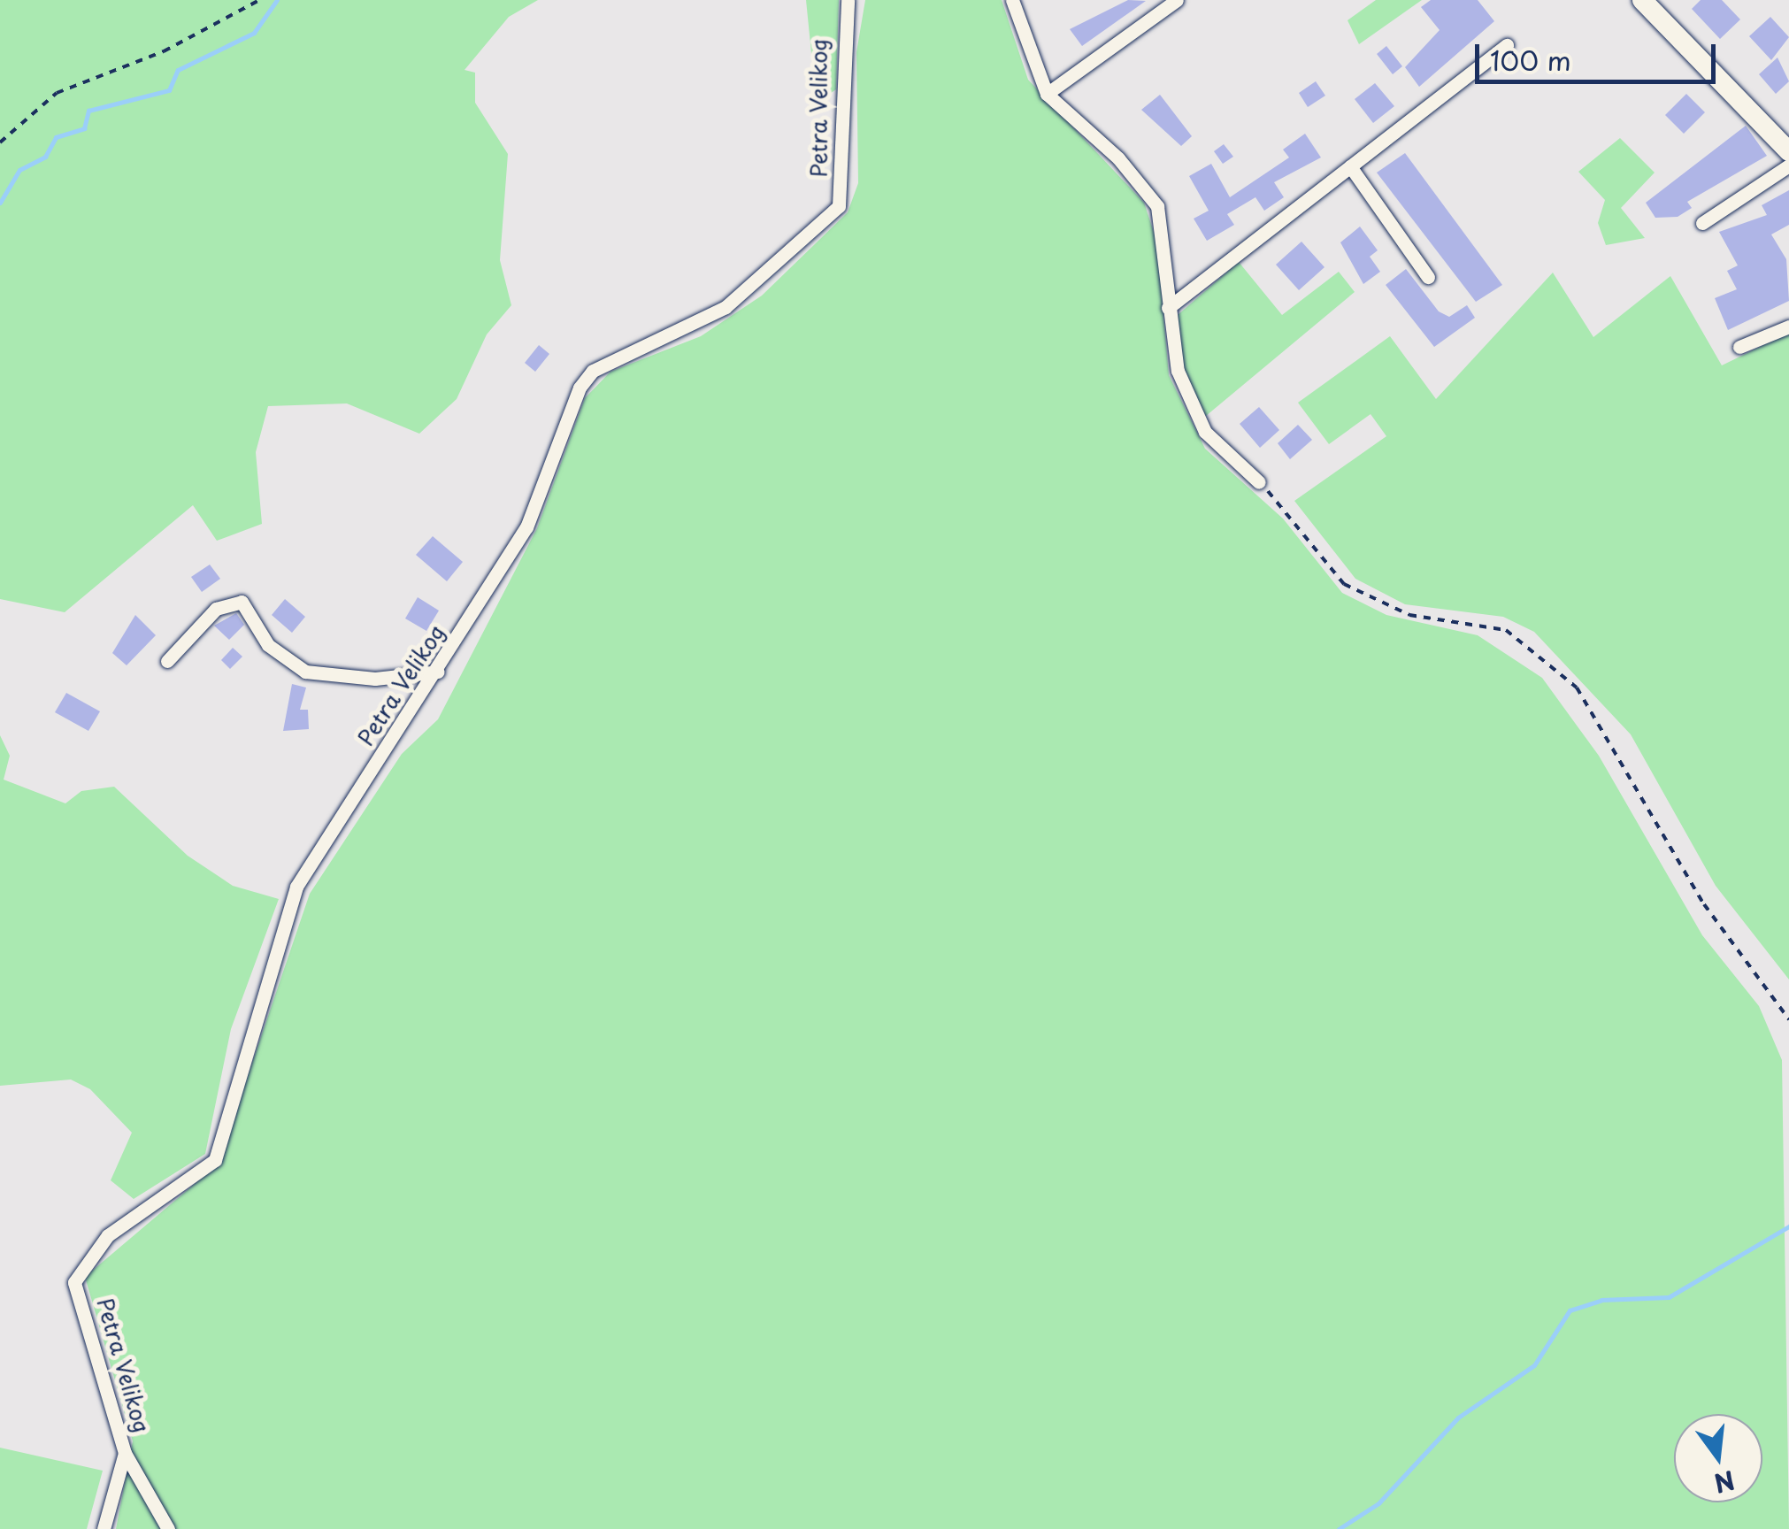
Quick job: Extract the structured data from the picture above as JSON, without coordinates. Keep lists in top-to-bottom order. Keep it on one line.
{"streets":{"street":["Petra Velikog"]},"scale_bar":"100 m","north":"bottom"}
